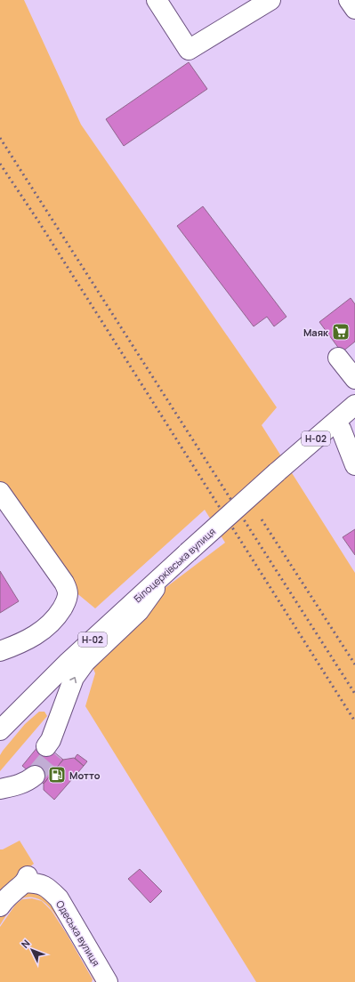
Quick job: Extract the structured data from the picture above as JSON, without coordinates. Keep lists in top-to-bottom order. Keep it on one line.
{"streets":{"street":["Н-02","Білоцерківська вулиця","Одеська вулиця"]},"places":{"supermarket":["Маяк"],"fuel station":["Мотто"]},"north":"top left"}
